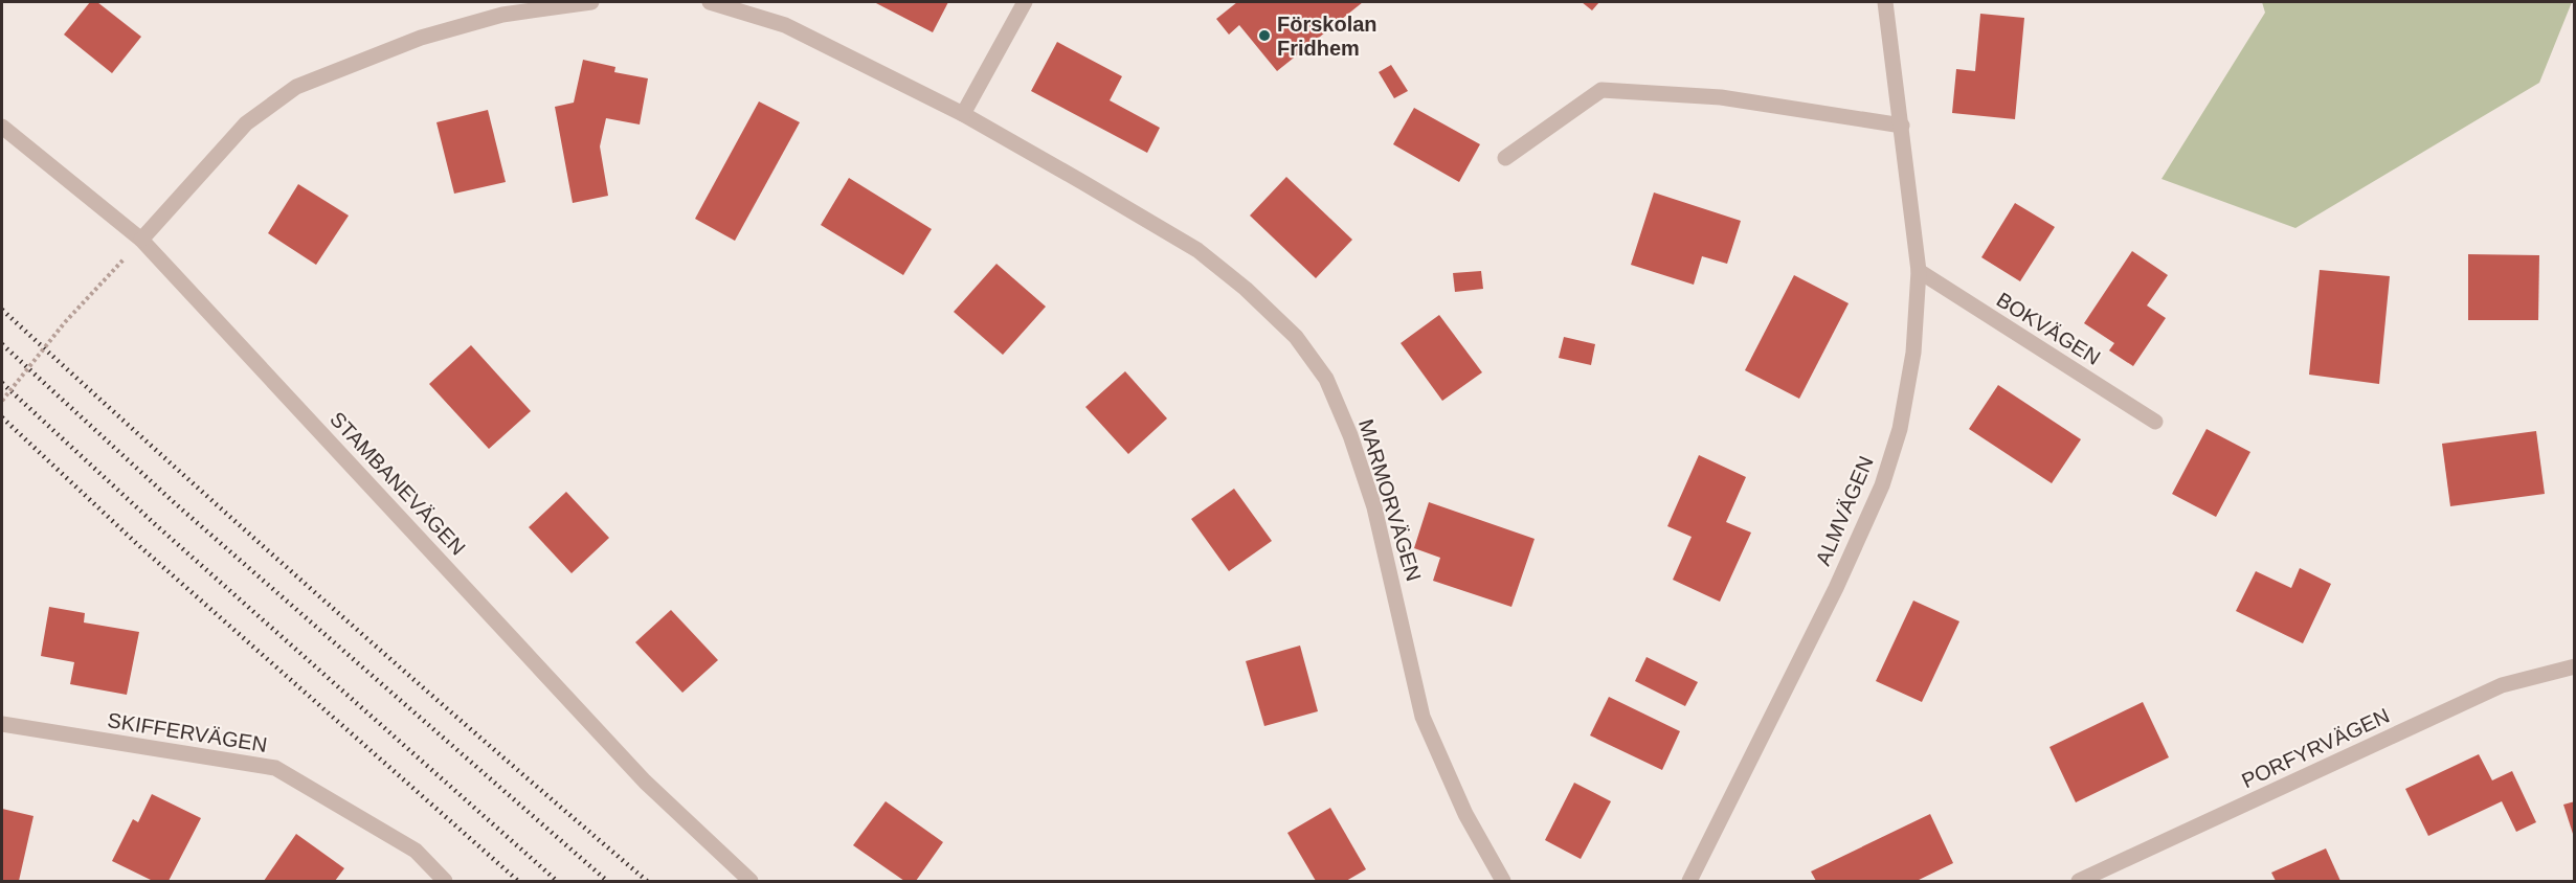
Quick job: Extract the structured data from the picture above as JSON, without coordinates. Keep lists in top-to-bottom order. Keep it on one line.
{"streets":{"street":["BOKVÄGEN","STAMBANEVÄGEN","MARMORVÄGEN","ALMVÄGEN","SKIFFERVÄGEN","PORFYRVÄGEN"]},"crossings":[["BOKVÄGEN","ALMVÄGEN"]],"places":["Förskolan Fridhem"]}
